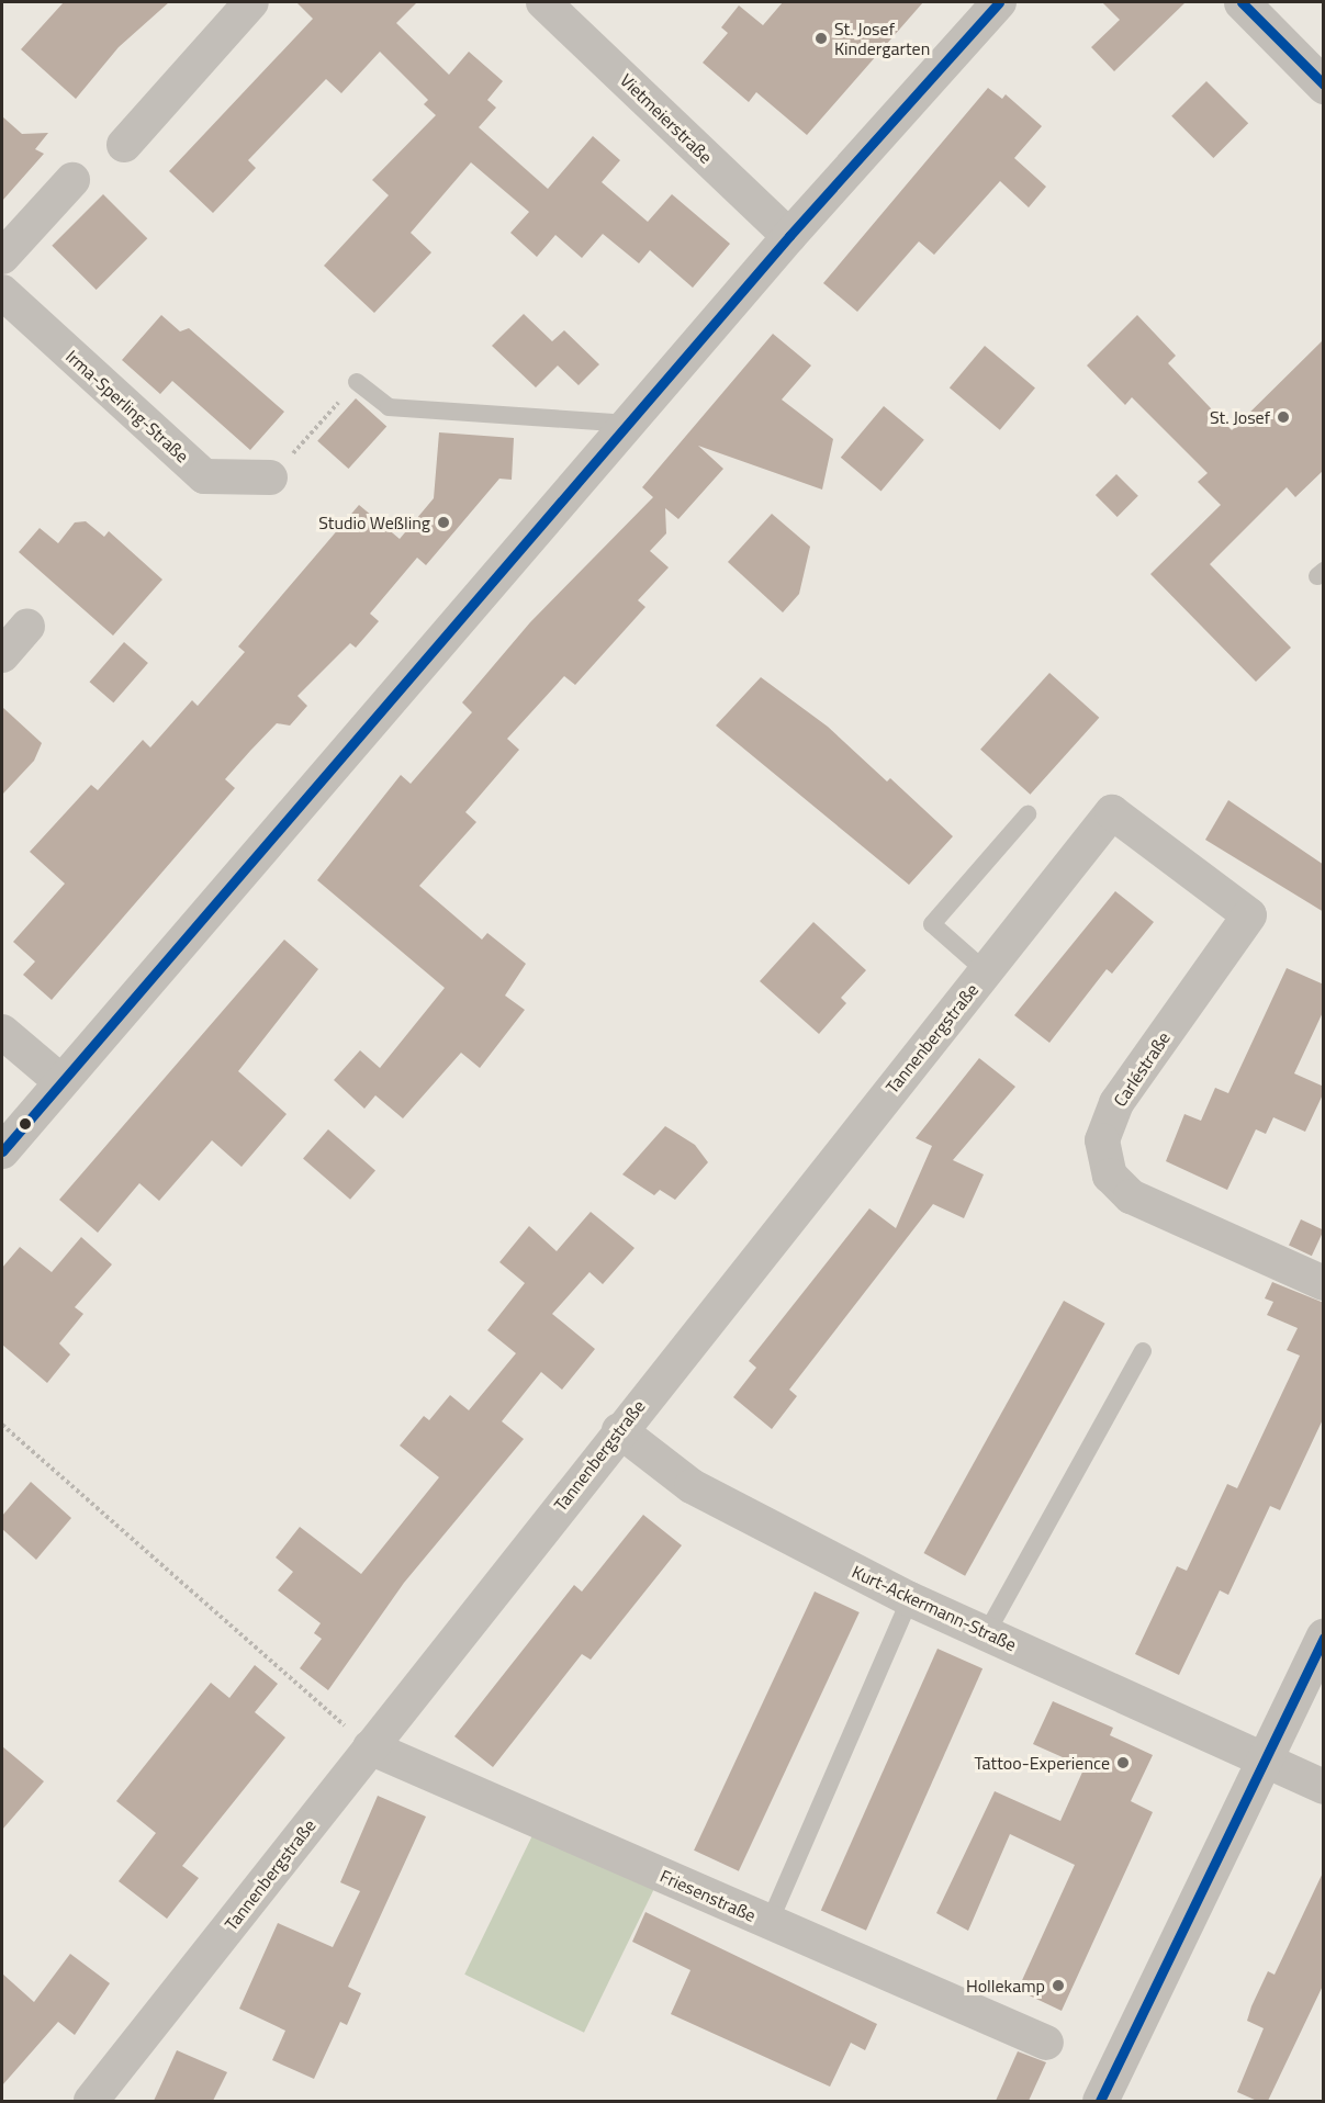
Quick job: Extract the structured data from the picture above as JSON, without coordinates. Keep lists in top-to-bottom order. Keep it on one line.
{"streets":{"street":["Vietmeierstraße","Irma-Sperling-Straße","Tannenbergstraße","Carléstraße","Kurt-Ackermann-Straße","Friesenstraße"]},"crossings":[["Tannenbergstraße","Carléstraße"],["Tannenbergstraße","Kurt-Ackermann-Straße"],["Tannenbergstraße","Friesenstraße"]],"places":["St. Josef Kindergarten","St. Josef","Studio Weßling","Tattoo-Experience","Hollekamp"]}
